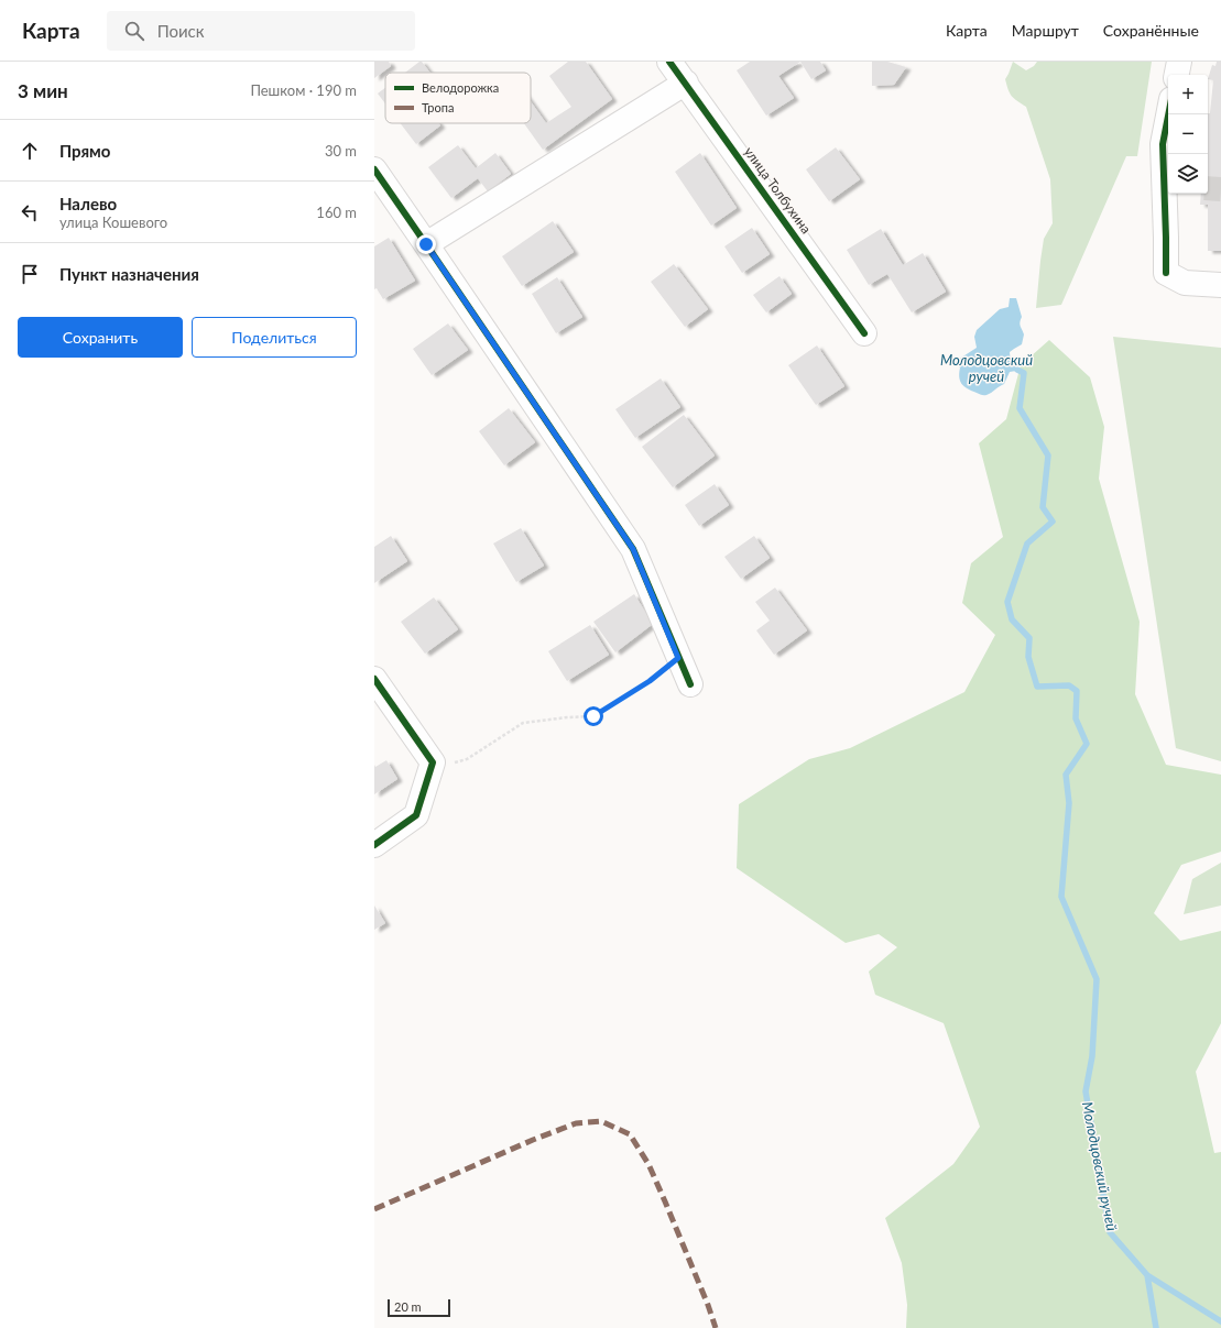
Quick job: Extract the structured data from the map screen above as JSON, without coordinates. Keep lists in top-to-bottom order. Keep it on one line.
{"streets":{"street":["улица Толбухина"]},"water":["Молодцовский ручей"],"legend":["Велодорожка","Тропа"],"scale_bar":"20 m","page":{"header":"Карта","search":"Поиск","nav":["Карта","Маршрут","Сохранённые"],"heading":["3 мин","Пешком · 190 m"],"map_buttons":["+","−"],"list":[["Прямо","30 m"],["Налево","улица Кошевого","160 m"],"Пункт назначения"],"buttons":["Сохранить","Поделиться"],"scale":"20 m"}}
